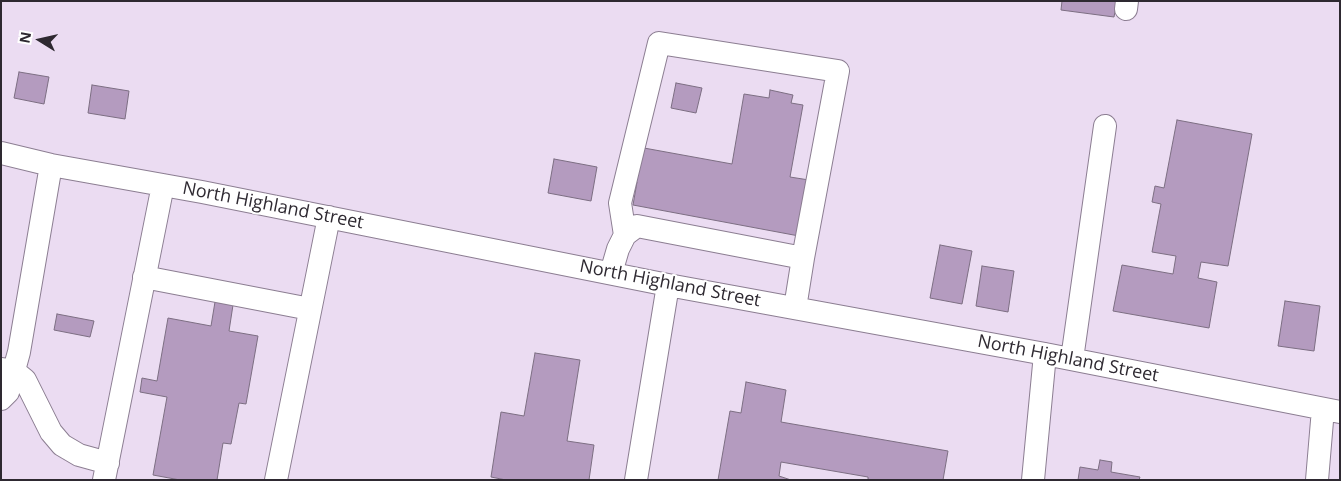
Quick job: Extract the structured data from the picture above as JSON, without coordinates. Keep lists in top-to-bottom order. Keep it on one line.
{"streets":{"street":["North Highland Street"]},"north":"left"}
